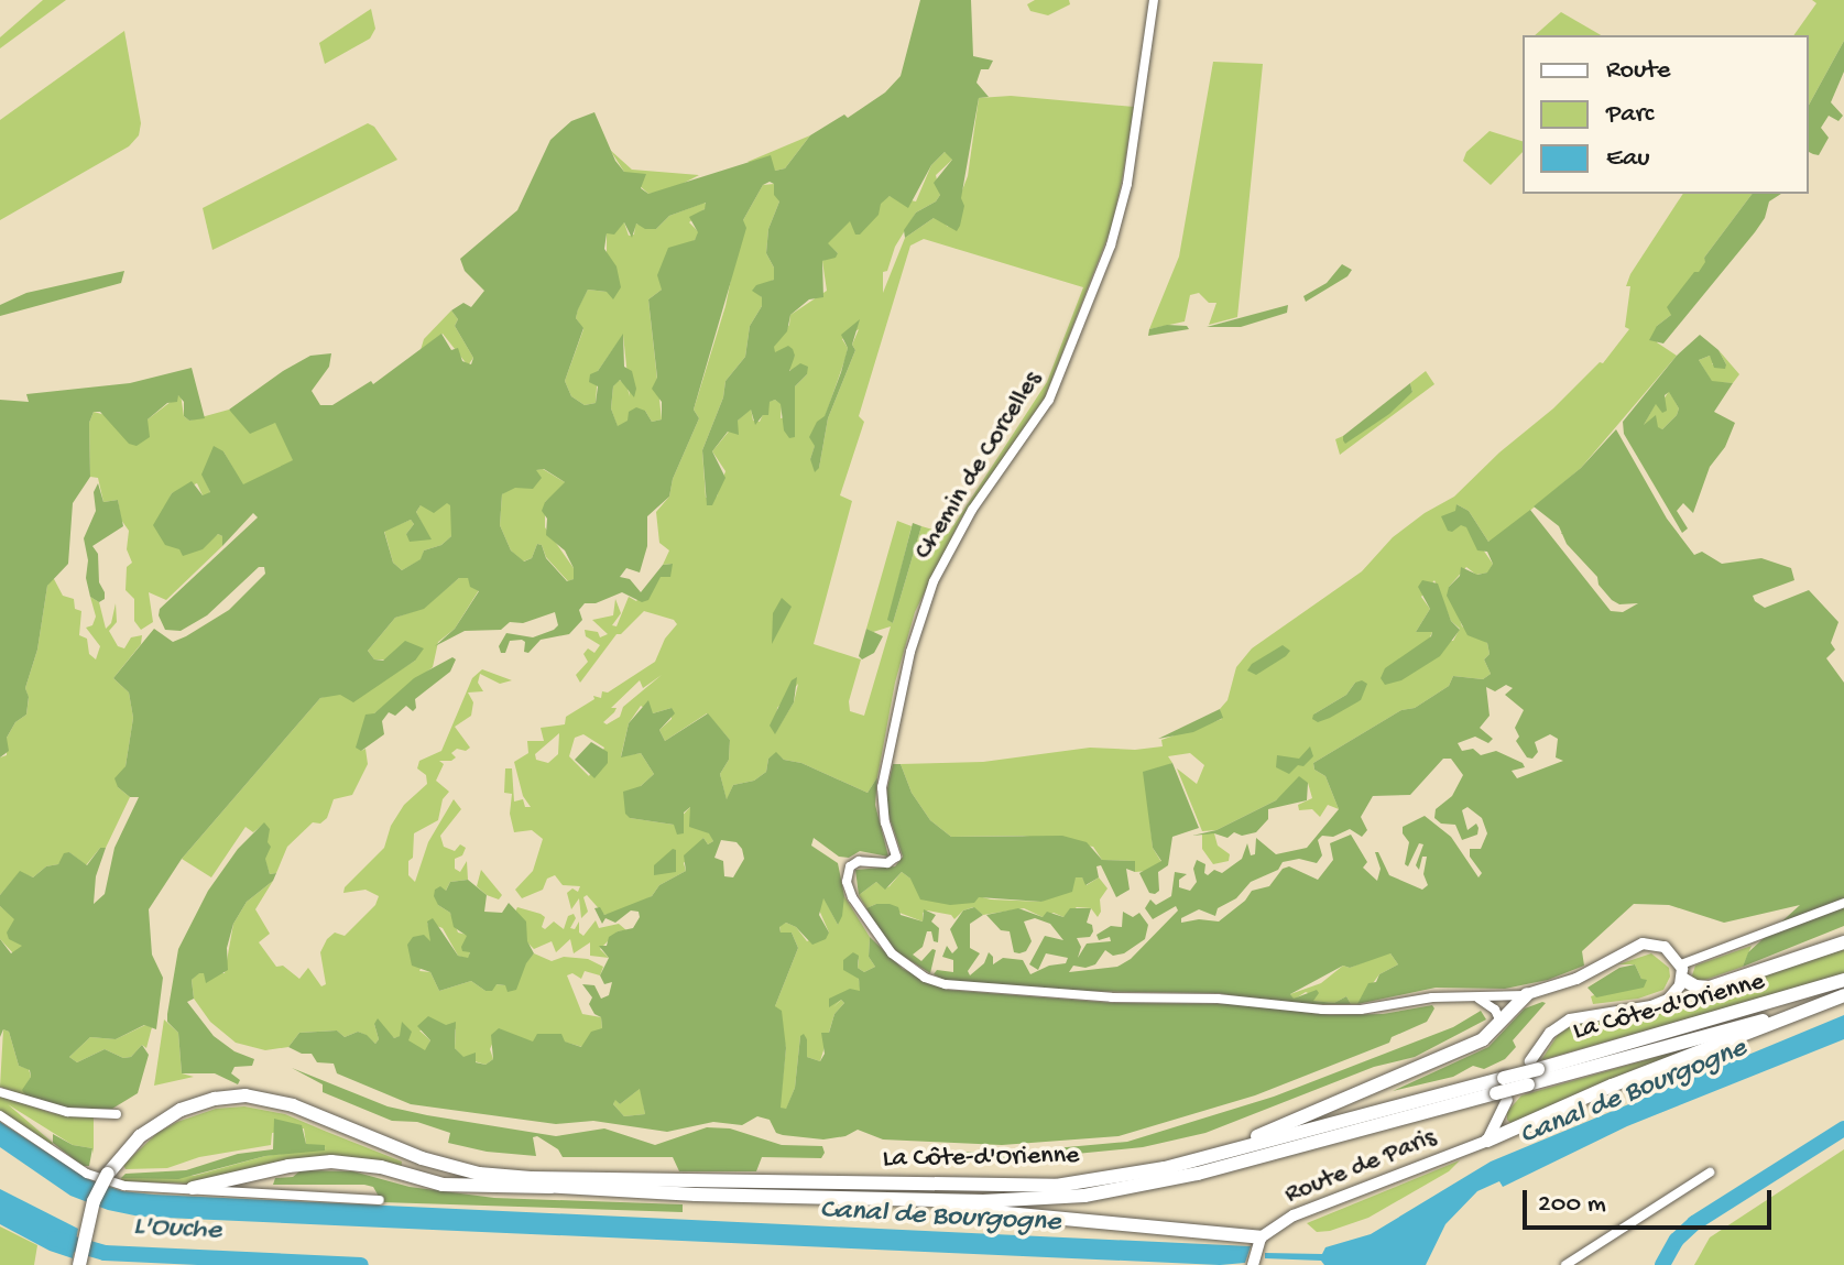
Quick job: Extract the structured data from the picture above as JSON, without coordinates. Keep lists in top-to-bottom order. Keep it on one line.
{"streets":{"highway":["La Côte-d'Orienne"],"main road":["Route de Paris"],"street":["Chemin de Corcelles"]},"water":["Canal de Bourgogne","L'Ouche"],"legend":["Route","Parc","Eau"],"scale_bar":"200 m"}
